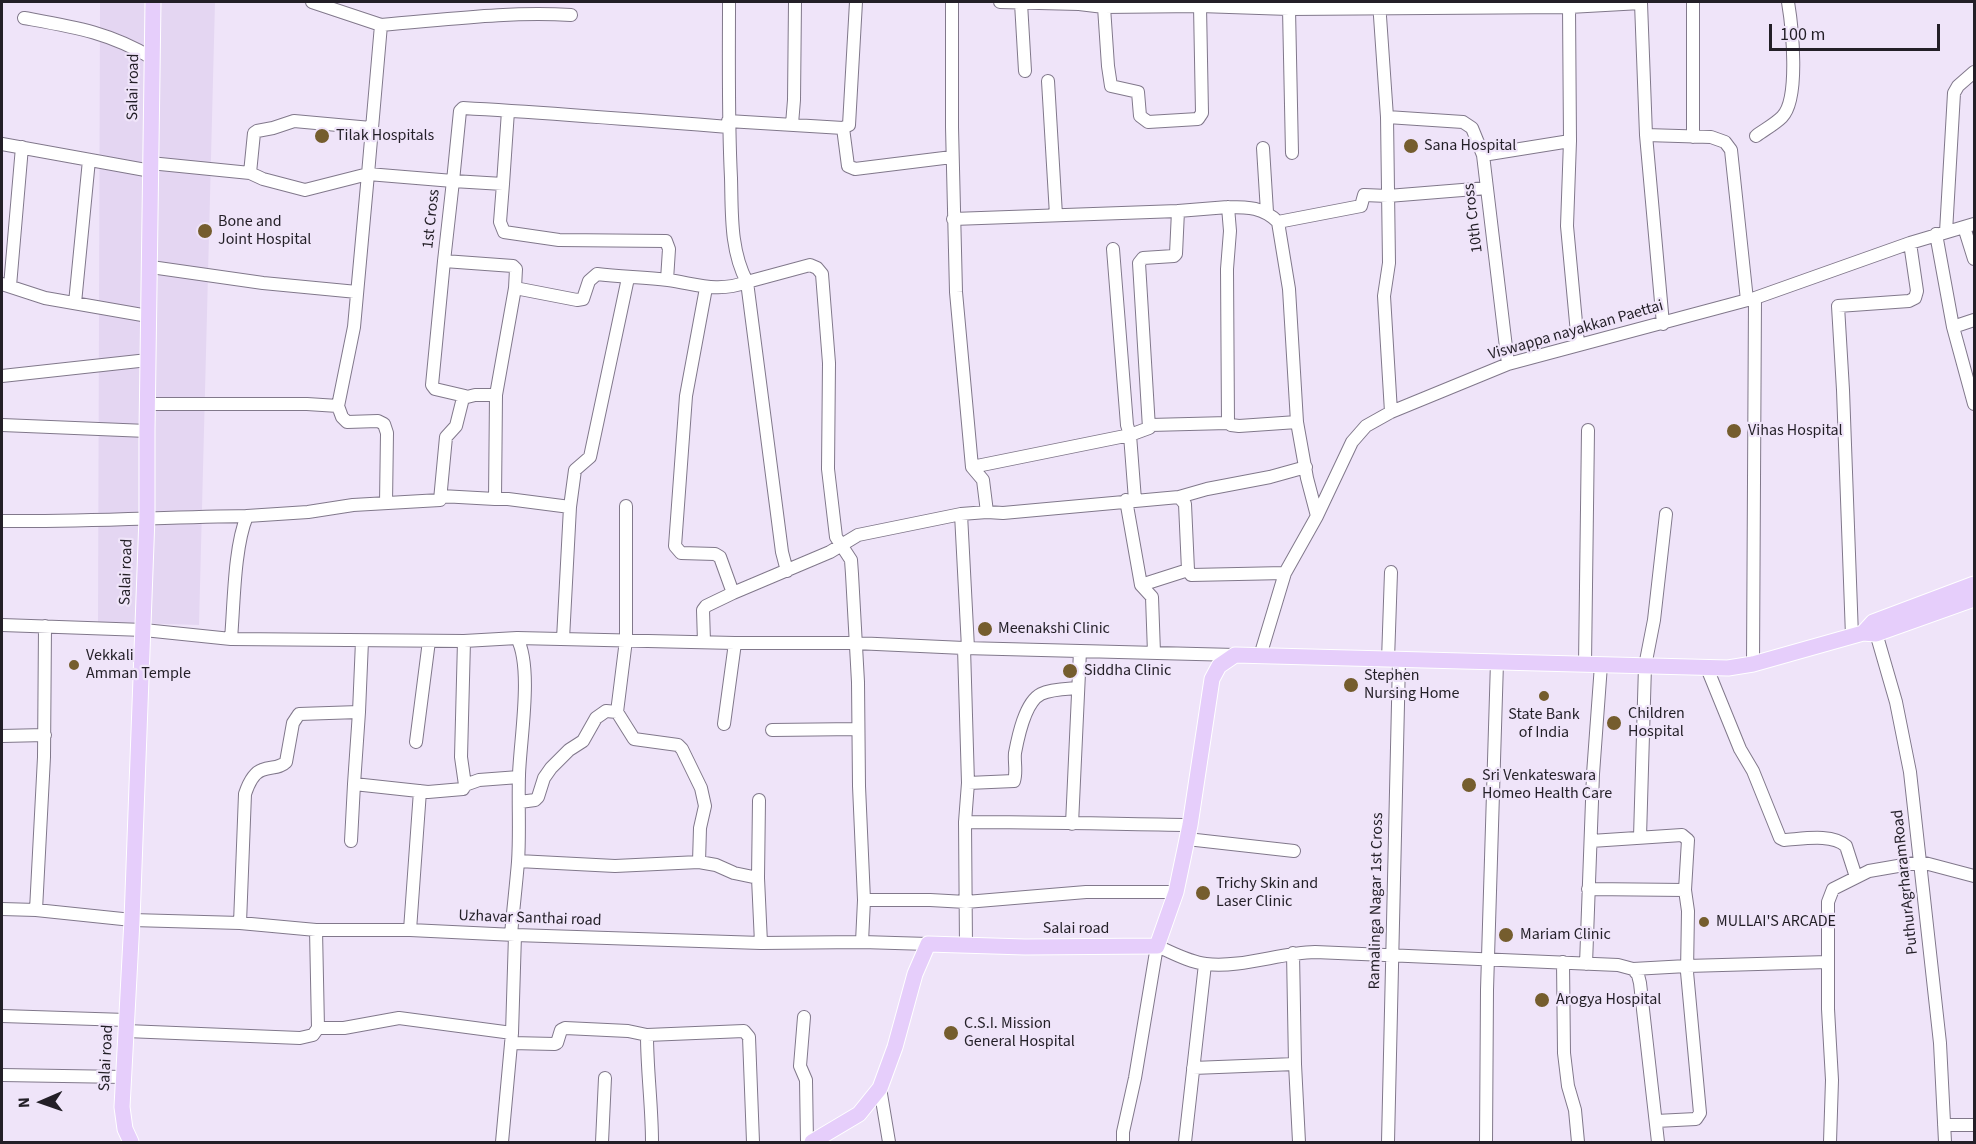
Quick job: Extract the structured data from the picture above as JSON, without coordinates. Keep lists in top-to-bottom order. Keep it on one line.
{"streets":{"main road":["Salai road"],"street":["10th Cross","1st Cross","Viswappa nayakkan Paettai","PuthurAgrharamRoad","Ramalinga Nagar 1st Cross","Uzhavar Santhai road"]},"crossings":[["Salai road","1st Cross"],["Salai road","Uzhavar Santhai road"],["10th Cross","Viswappa nayakkan Paettai"],["Viswappa nayakkan Paettai","PuthurAgrharamRoad"]],"places":["Tilak Hospitals","Sana Hospital","Bone and Joint Hospital","Vihas Hospital","Meenakshi Clinic","Vekkali Amman Temple","Siddha Clinic","Stephen Nursing Home","State Bank of India","Children Hospital","Sri Venkateswara Homeo Health Care","Trichy Skin and Laser Clinic","MULLAI'S ARCADE","Mariam Clinic","Arogya Hospital","C.S.I. Mission General Hospital"],"scale_bar":"100 m","north":"left"}
